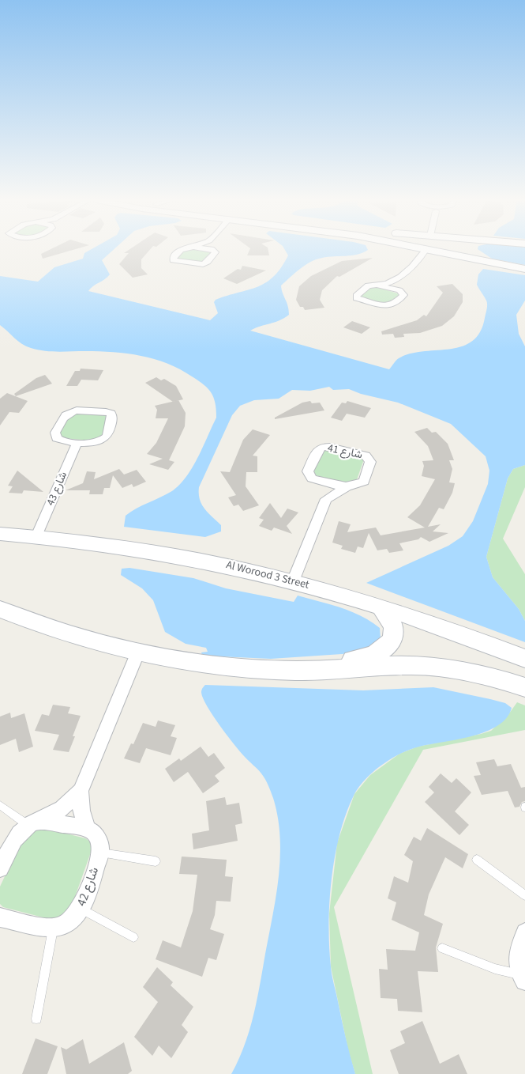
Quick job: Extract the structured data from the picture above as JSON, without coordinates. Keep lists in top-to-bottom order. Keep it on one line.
{"streets":{"street":["شارع 41","شارع 43","Al Worood 3 Street","شارع 42"]},"crossings":[["شارع 43","Al Worood 3 Street"]]}
